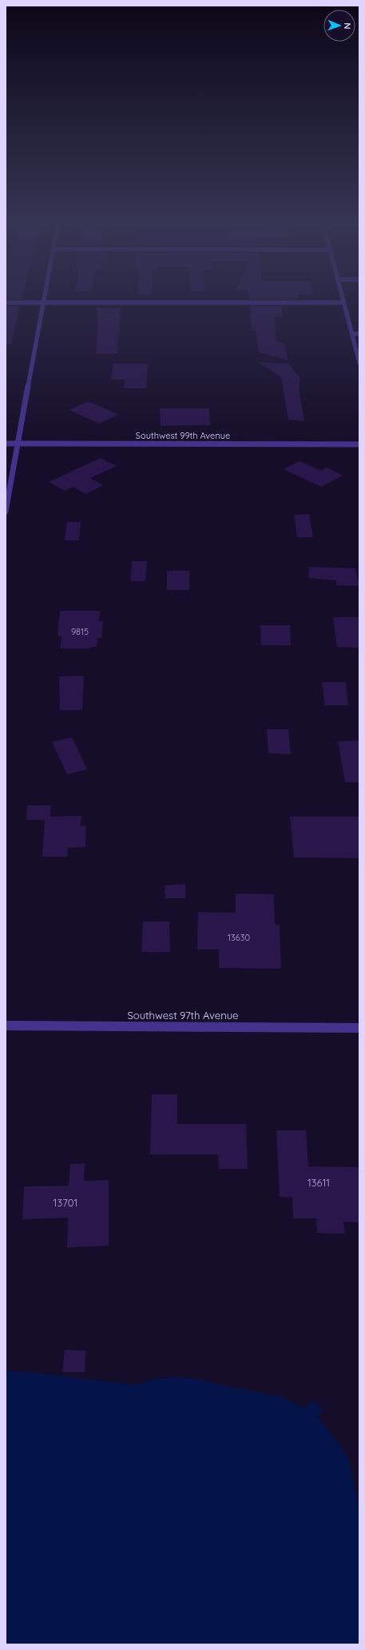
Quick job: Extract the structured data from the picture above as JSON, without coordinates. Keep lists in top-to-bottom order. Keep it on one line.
{"streets":{"street":["Southwest 99th Avenue","Southwest 97th Avenue"]},"house_numbers":["9815","13630","13611","13701"],"north":"right"}
